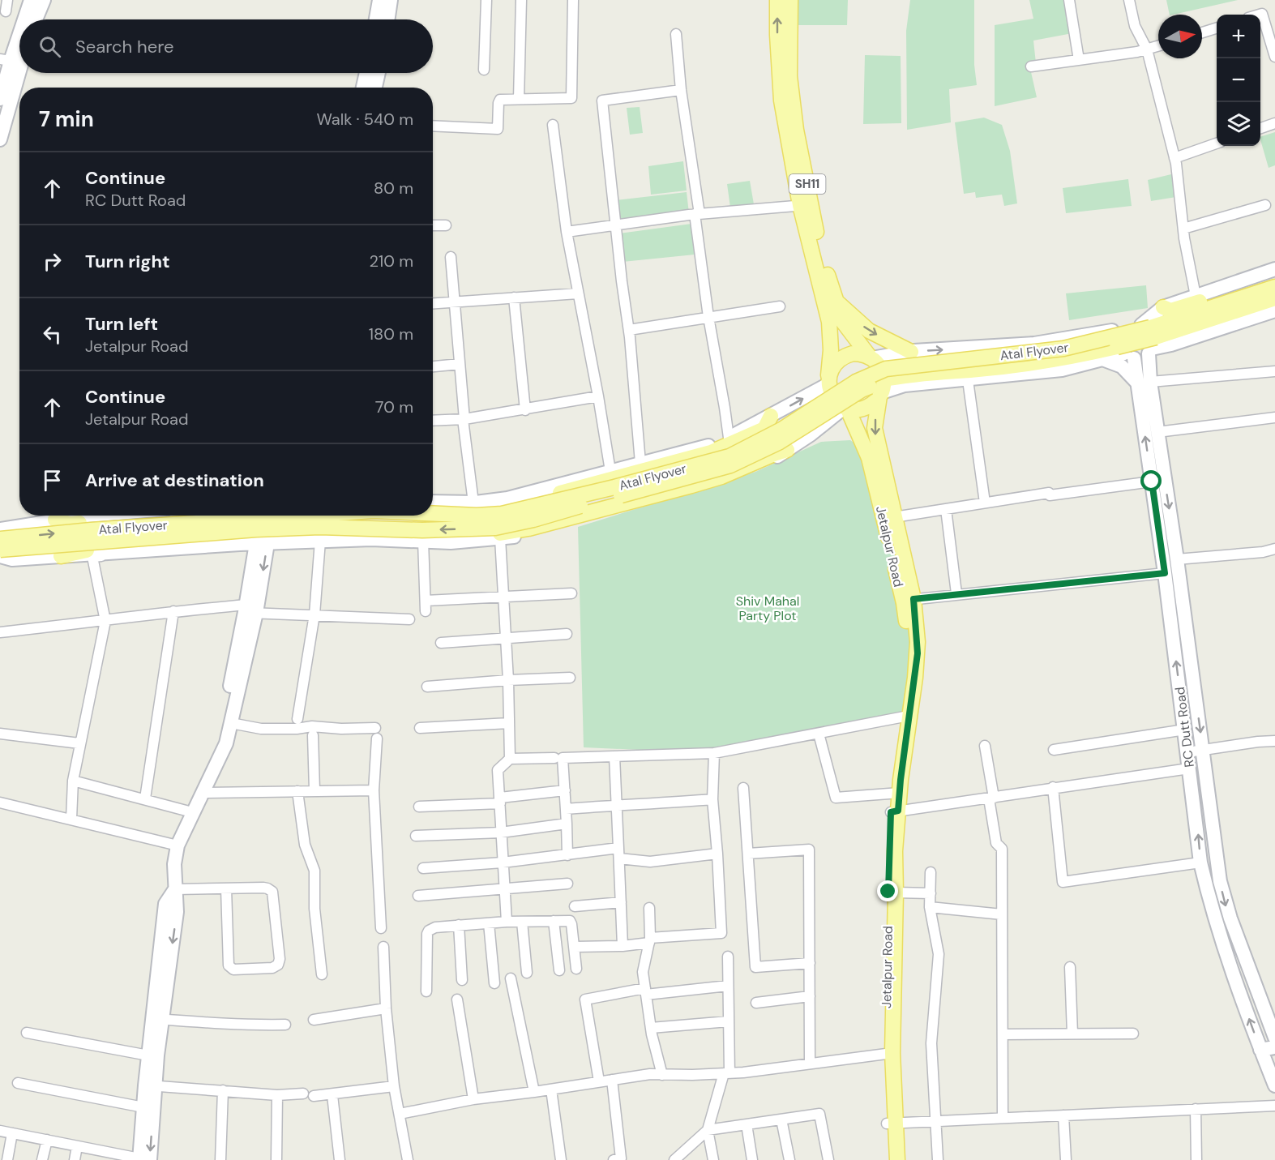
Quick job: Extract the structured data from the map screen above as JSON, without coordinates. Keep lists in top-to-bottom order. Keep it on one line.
{"streets":{"main road":["SH11","Atal Flyover","Jetalpur Road"],"street":["RC Dutt Road"]},"crossings":[["SH11","Jetalpur Road"],["Atal Flyover","RC Dutt Road"]],"parks":["Shiv Mahal Party Plot"],"north":"right","page":{"map_buttons":["+","−"],"search":"Search here","heading":["7 min","Walk · 540 m"],"list":[["Continue","RC Dutt Road","80 m"],["Turn right","210 m"],["Turn left","Jetalpur Road","180 m"],["Continue","Jetalpur Road","70 m"],"Arrive at destination"]}}
